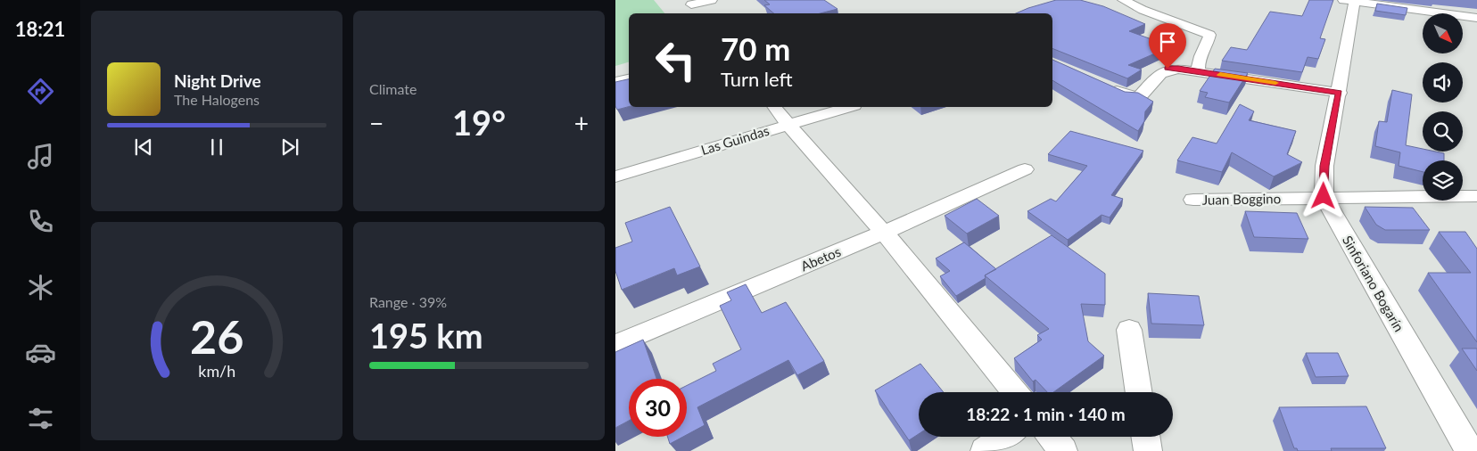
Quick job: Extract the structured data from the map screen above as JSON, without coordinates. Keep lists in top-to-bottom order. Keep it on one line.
{"streets":{"street":["Las Guindas","Juan Boggino","Abetos","Sinforiano Bogarín"]},"crossings":[["Juan Boggino","Sinforiano Bogarín"]],"north":"bottom right","page":{"tabs":"18:21","tile":["Climate",["Range · 39%","195 km"]],"turn":["70 m","Turn left"],"song":["Night Drive","The Halogens"],"heat":["−","19°","+"],"limit":"30","trip":"18:22 · 1 min · 140 m","gauge":["26","km/h"]}}
